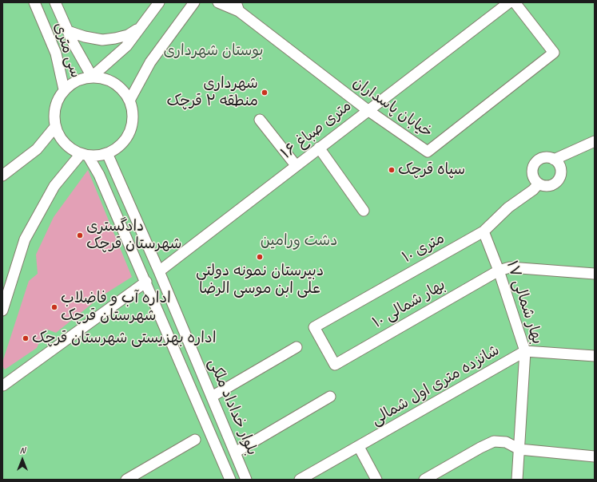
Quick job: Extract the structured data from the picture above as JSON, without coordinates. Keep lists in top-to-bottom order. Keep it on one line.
{"streets":{"street":["سی متری","خیابان پاسداران","۱۶ متری صباغ","۱۰ متری","بهار شمالی ۱۷","بهار شمالی ۱۰","شانزده متری اول شمالی","بلوار خداداد ملکی"]},"crossings":[["سی متری","بلوار خداداد ملکی"],["خیابان پاسداران","۱۶ متری صباغ"],["۱۶ متری صباغ","بلوار خداداد ملکی"],["۱۰ متری","بهار شمالی ۱۷"],["۱۰ متری","بهار شمالی ۱۰"],["بهار شمالی ۱۷","بهار شمالی ۱۰"],["بهار شمالی ۱۷","شانزده متری اول شمالی"]],"parks":["بوستان شهرداری","دشت ورامین"],"places":["شهرداری منطقه ۲ قرچک","سپاه قرچک","دادگستری شهرستان قرچک","دبیرستان نمونه دولتی علی ابن موسی الرضا","اداره آب و فاضلاب شهرستان قرچک","اداره بهزیستی شهرستان قرچک"],"north":"top"}
